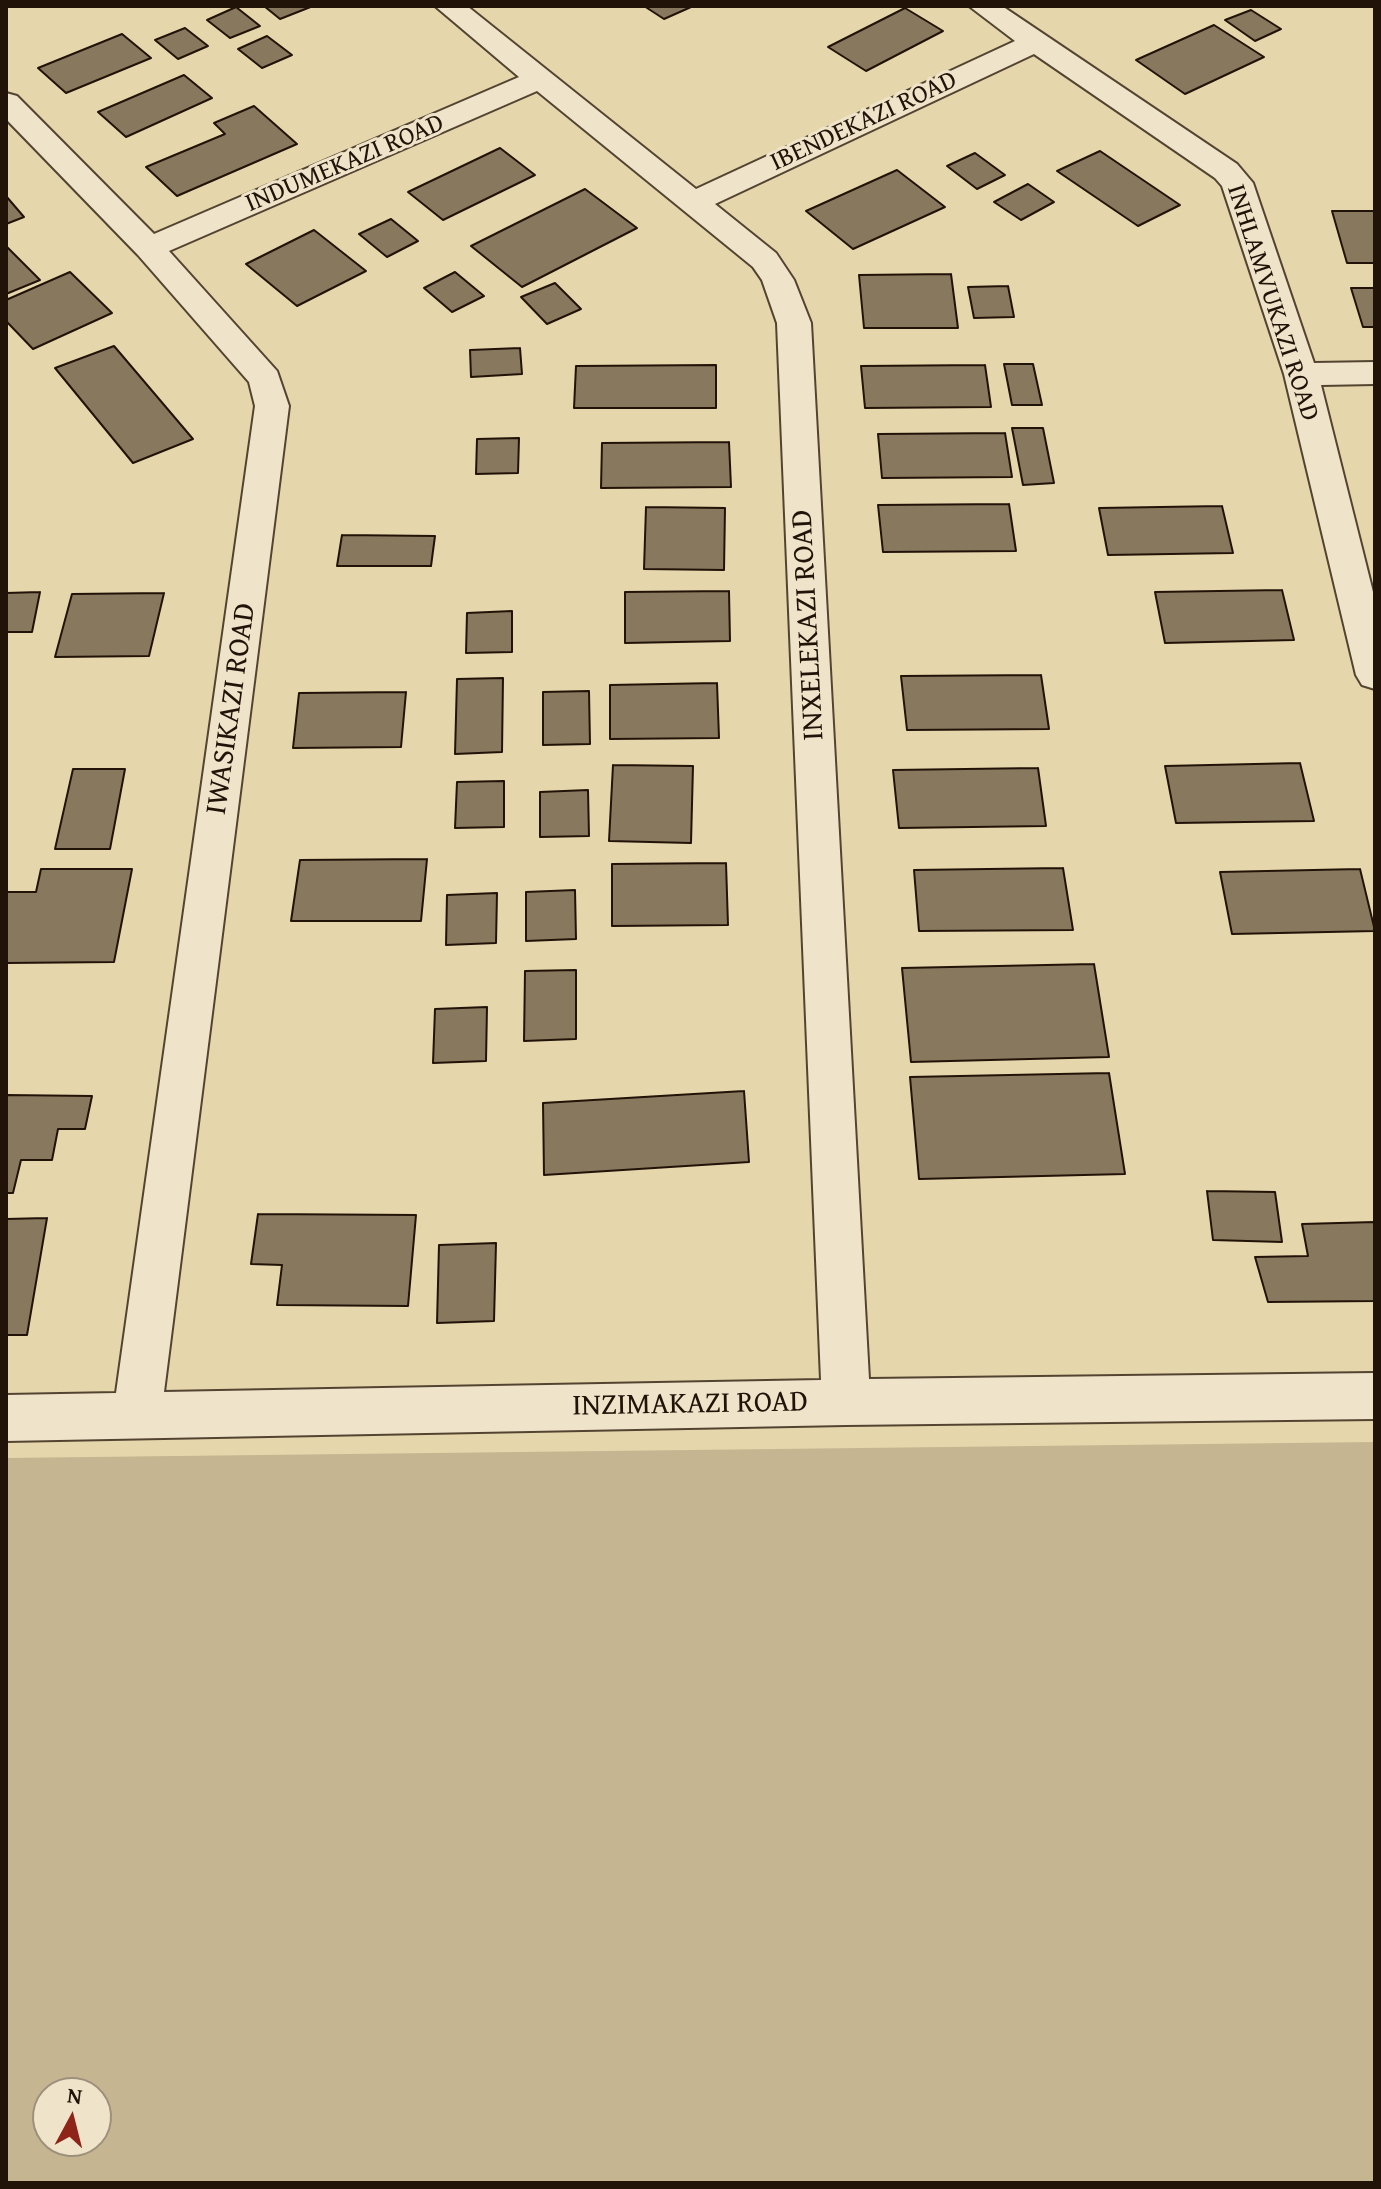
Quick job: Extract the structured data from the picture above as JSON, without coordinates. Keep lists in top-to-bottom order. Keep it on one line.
{"streets":{"street":["IBENDEKAZI ROAD","INDUMEKAZI ROAD","INHLAMVUKAZI ROAD","INXELEKAZI ROAD","IWASIKAZI ROAD","INZIMAKAZI ROAD"]},"crossings":[["IBENDEKAZI ROAD","INHLAMVUKAZI ROAD"],["IBENDEKAZI ROAD","INXELEKAZI ROAD"],["INDUMEKAZI ROAD","INXELEKAZI ROAD"],["INDUMEKAZI ROAD","IWASIKAZI ROAD"],["INXELEKAZI ROAD","INZIMAKAZI ROAD"],["IWASIKAZI ROAD","INZIMAKAZI ROAD"]],"north":"top"}
